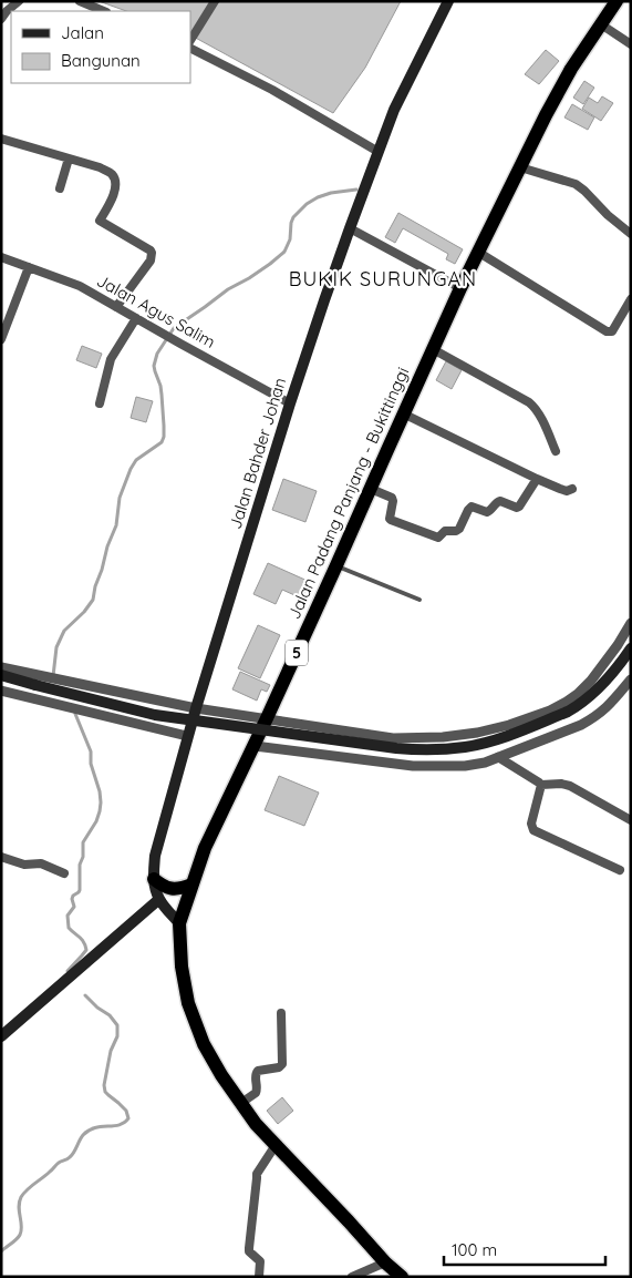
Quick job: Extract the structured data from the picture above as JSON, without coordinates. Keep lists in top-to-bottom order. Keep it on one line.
{"streets":{"highway":["Jalan Padang Panjang - Bukittinggi","5"],"main road":["Jalan Bahder Johan"],"street":["Jalan Agus Salim"]},"crossings":[["Jalan Agus Salim","Jalan Bahder Johan"],["Jalan Bahder Johan","Jalan Padang Panjang - Bukittinggi"]],"districts":["BUKIK SURUNGAN"],"legend":["Jalan","Bangunan"],"scale_bar":"100 m"}
